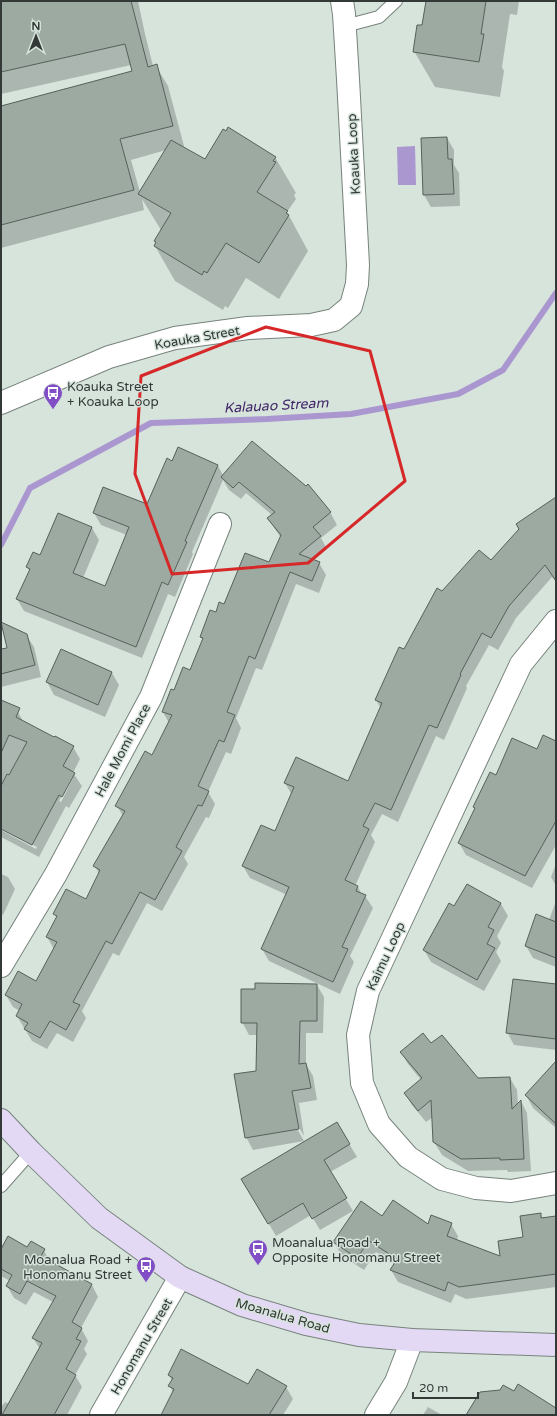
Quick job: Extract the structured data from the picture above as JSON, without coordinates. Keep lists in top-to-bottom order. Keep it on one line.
{"streets":{"main road":["Moanalua Road"],"street":["Koauka Loop","Koauka Street","Hale Momi Place","Kaimu Loop","Honomanu Street"]},"crossings":[["Koauka Loop","Koauka Street"],["Moanalua Road","Honomanu Street"]],"water":["Kalauao Stream"],"places":{"bus stop":["Koauka Street + Koauka Loop","Moanalua Road + Opposite Honomanu Street","Moanalua Road + Honomanu Street"]},"scale_bar":"20 m","north":"top"}
